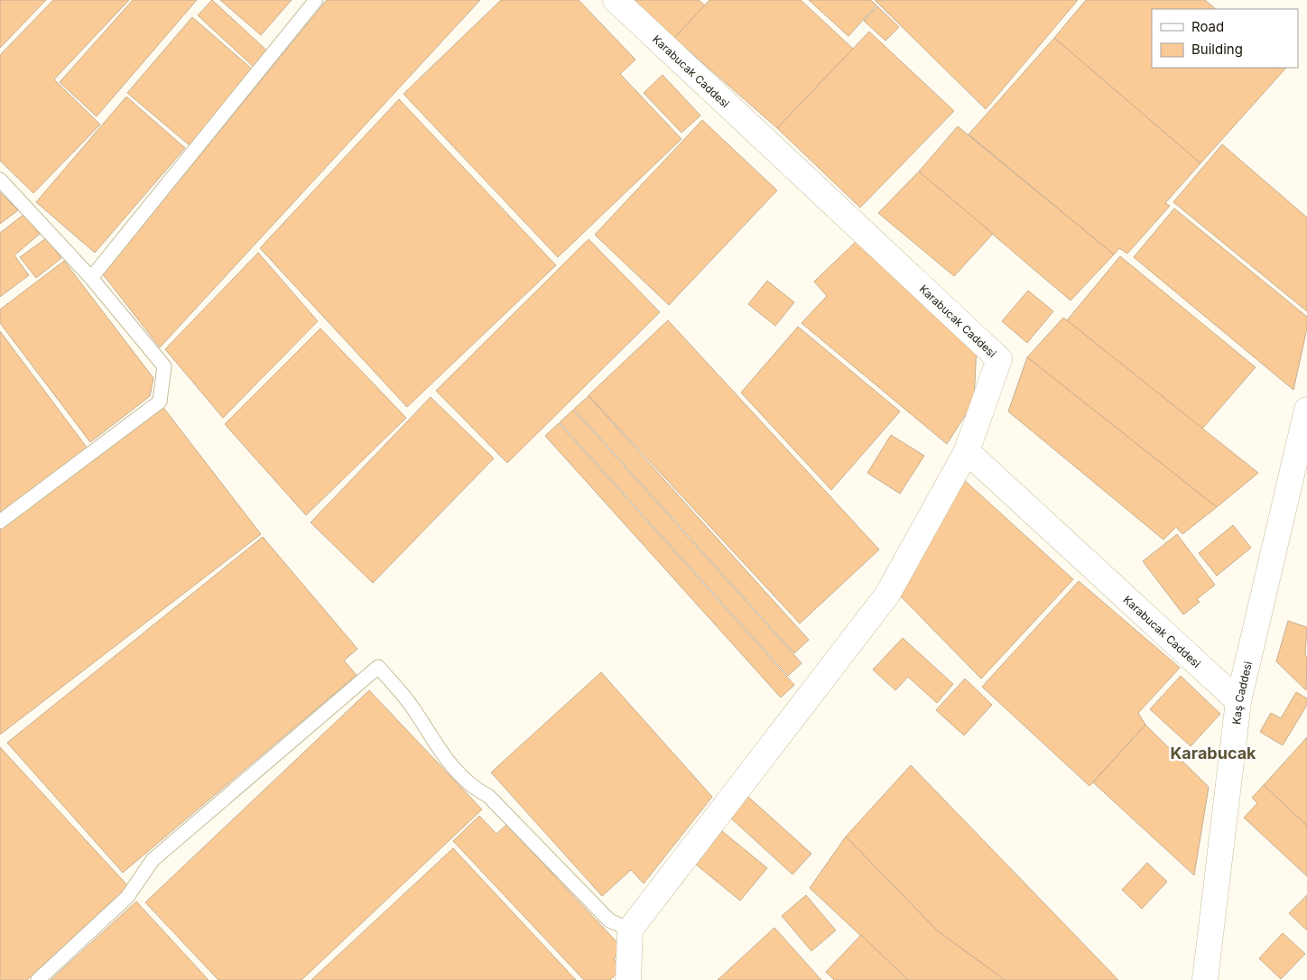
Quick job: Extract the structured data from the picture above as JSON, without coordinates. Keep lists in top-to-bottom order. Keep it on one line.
{"streets":{"street":["Karabucak Caddesi","Kaş Caddesi"]},"crossings":[["Karabucak Caddesi","Kaş Caddesi"]],"districts":["Karabucak"],"legend":["Road","Building"]}
